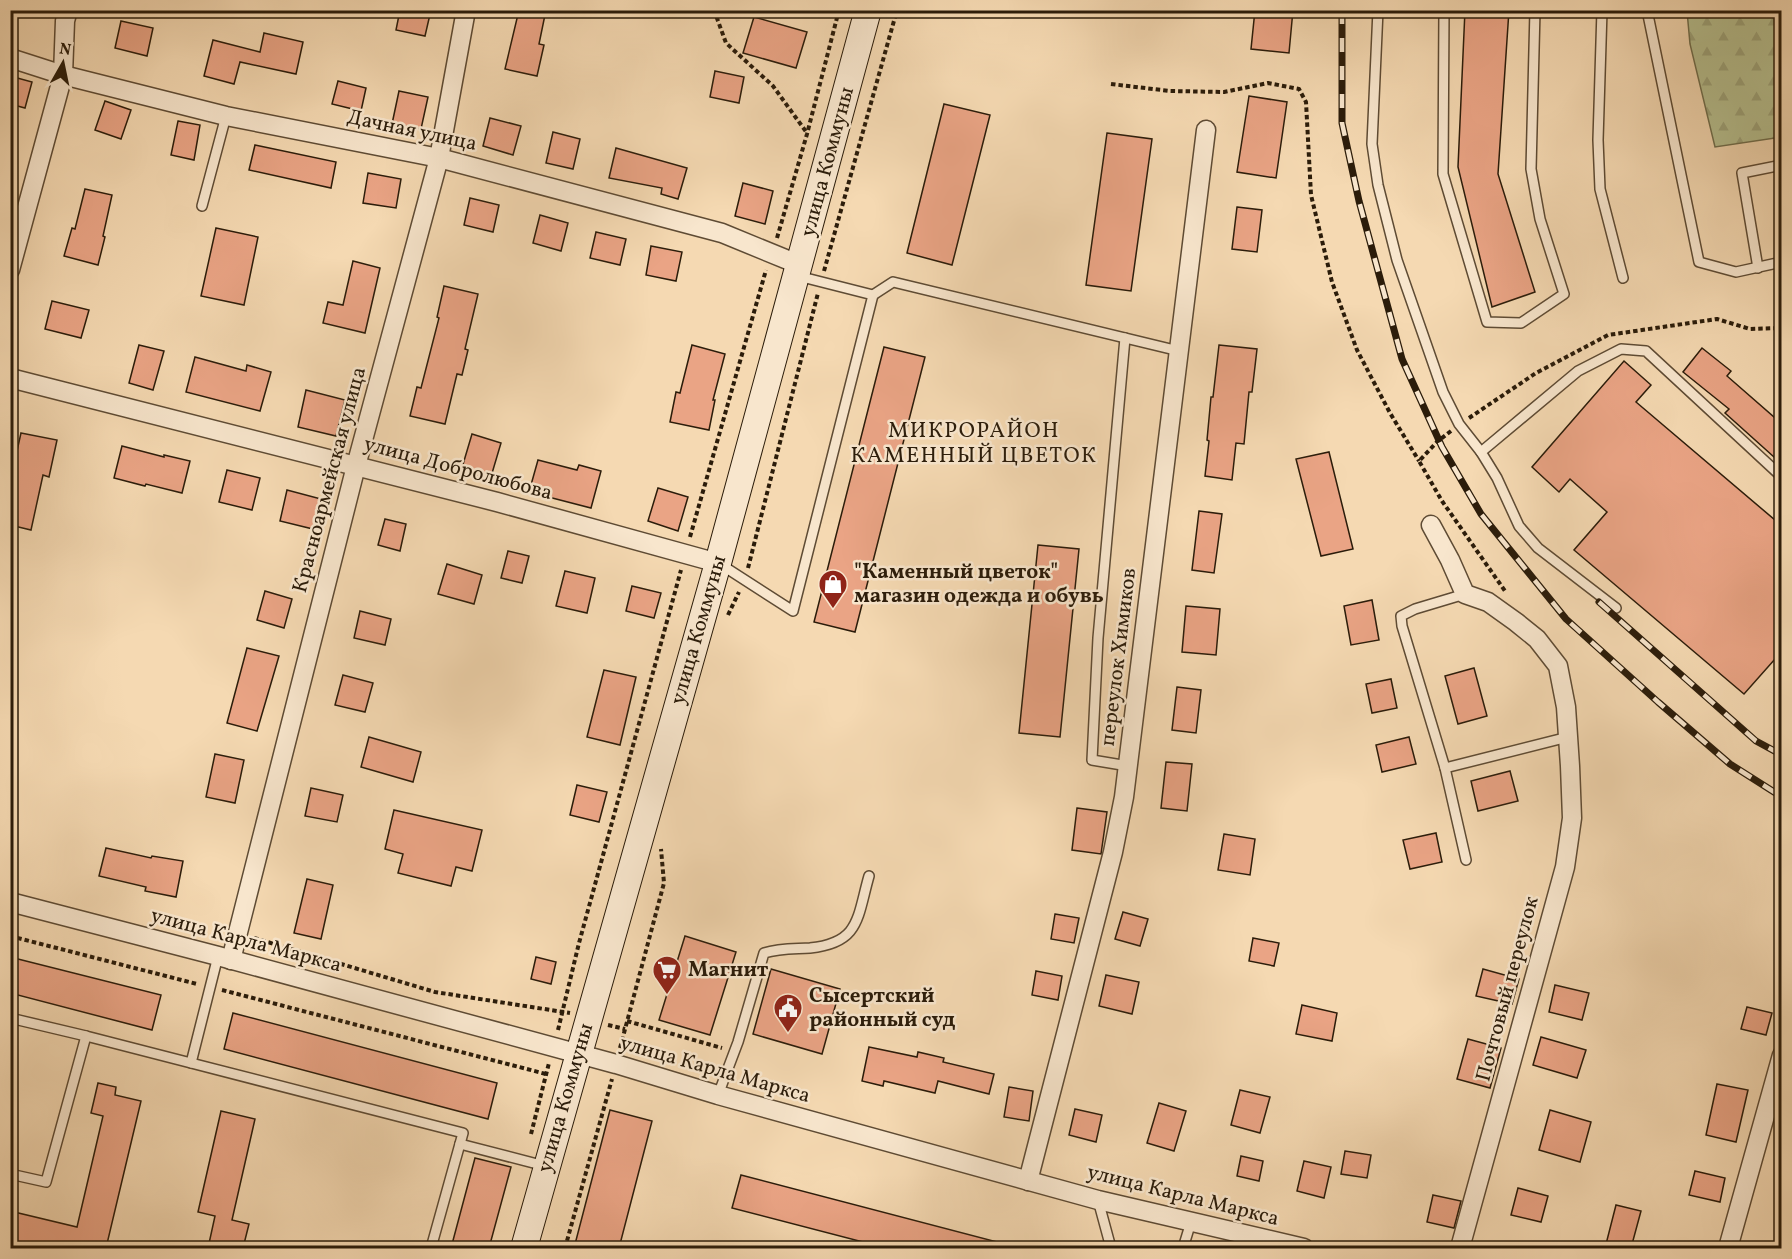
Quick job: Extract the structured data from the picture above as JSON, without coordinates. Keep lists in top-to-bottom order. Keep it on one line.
{"streets":{"street":["Дачная улица","улица Коммуны","улица Добролюбова","Красноармейская улица","переулок Химиков","улица Карла Маркса","Почтовый переулок"]},"crossings":[["Дачная улица","улица Коммуны"],["Дачная улица","Красноармейская улица"],["улица Коммуны","улица Добролюбова"],["улица Коммуны","улица Карла Маркса"],["улица Добролюбова","Красноармейская улица"],["Красноармейская улица","улица Карла Маркса"],["переулок Химиков","улица Карла Маркса"]],"districts":["МИКРОРАЙОН КАМЕННЫЙ ЦВЕТОК"],"places":{"shop":["\"Каменный цветок\" магазин одежда и обувь"],"supermarket":["Магнит"],"public building":["Сысертский районный суд"]},"north":"top"}
